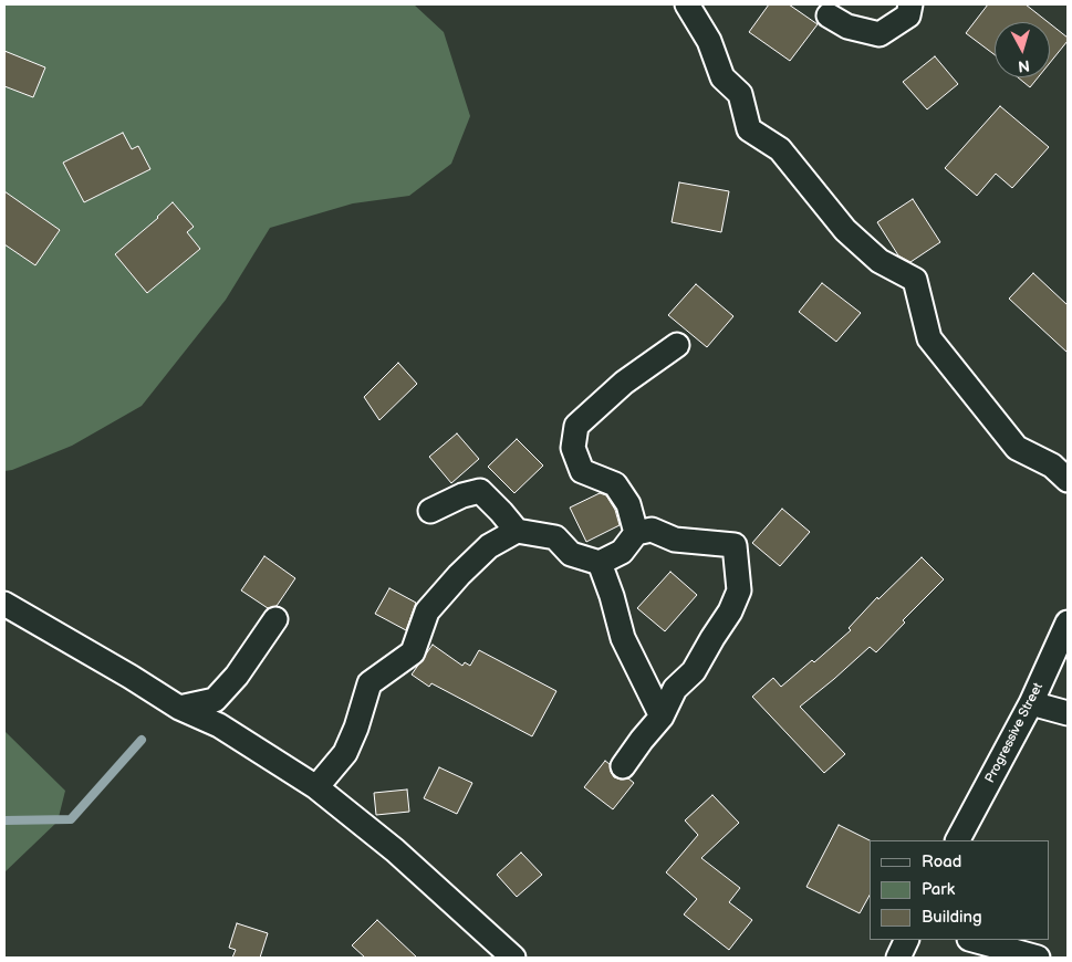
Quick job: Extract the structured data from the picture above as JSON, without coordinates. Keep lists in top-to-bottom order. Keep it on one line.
{"streets":{"street":["Progressive Street"]},"legend":["Road","Park","Building"],"north":"bottom"}
